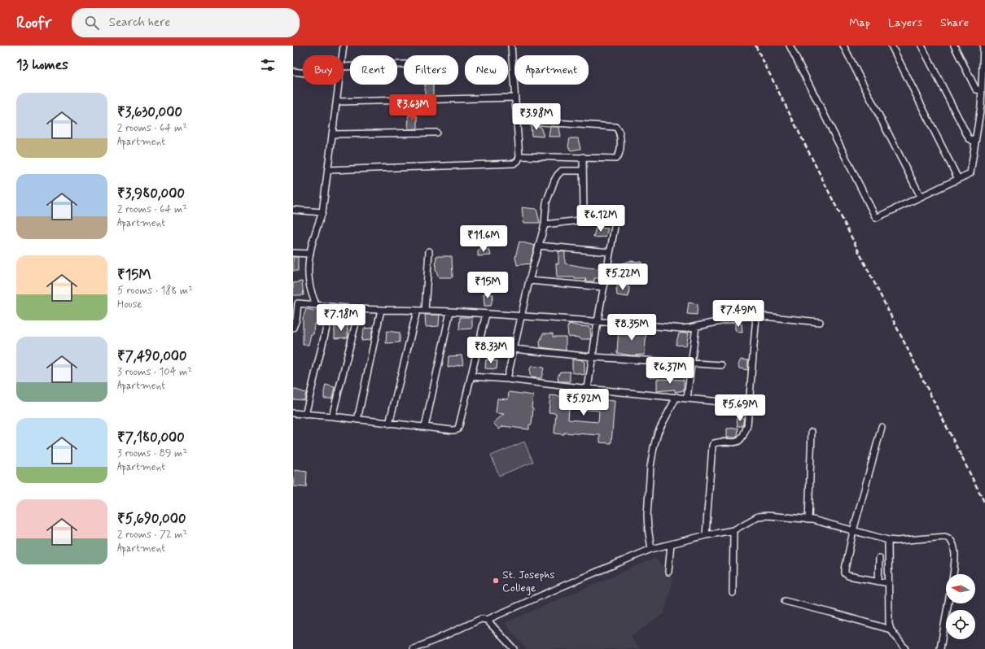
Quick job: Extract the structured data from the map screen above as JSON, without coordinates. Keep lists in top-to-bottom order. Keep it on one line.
{"places":["St. Josephs College"],"north":"left","page":{"header":"Roofr","search":"Search here","nav":["Map","Layers","Share"],"heading":"13 homes","chip":["Buy","Rent","Filters","New","Apartment"],"list":[{"name":"₹3,630,000","note":"2 rooms · 64 m² · Apartment"},{"name":"₹3,980,000","note":"2 rooms · 64 m² · Apartment"},{"name":"₹15M","note":"5 rooms · 188 m² · House"},{"name":"₹7,490,000","note":"3 rooms · 104 m² · Apartment"},{"name":"₹7,180,000","note":"3 rooms · 89 m² · Apartment"},{"name":"₹5,690,000","note":"2 rooms · 72 m² · Apartment"}],"price":["₹3.63M","₹3.98M","₹6.12M","₹11.6M","₹5.22M","₹15M","₹7.49M","₹7.18M","₹8.35M","₹8.33M","₹6.37M","₹5.92M","₹5.69M"]}}
